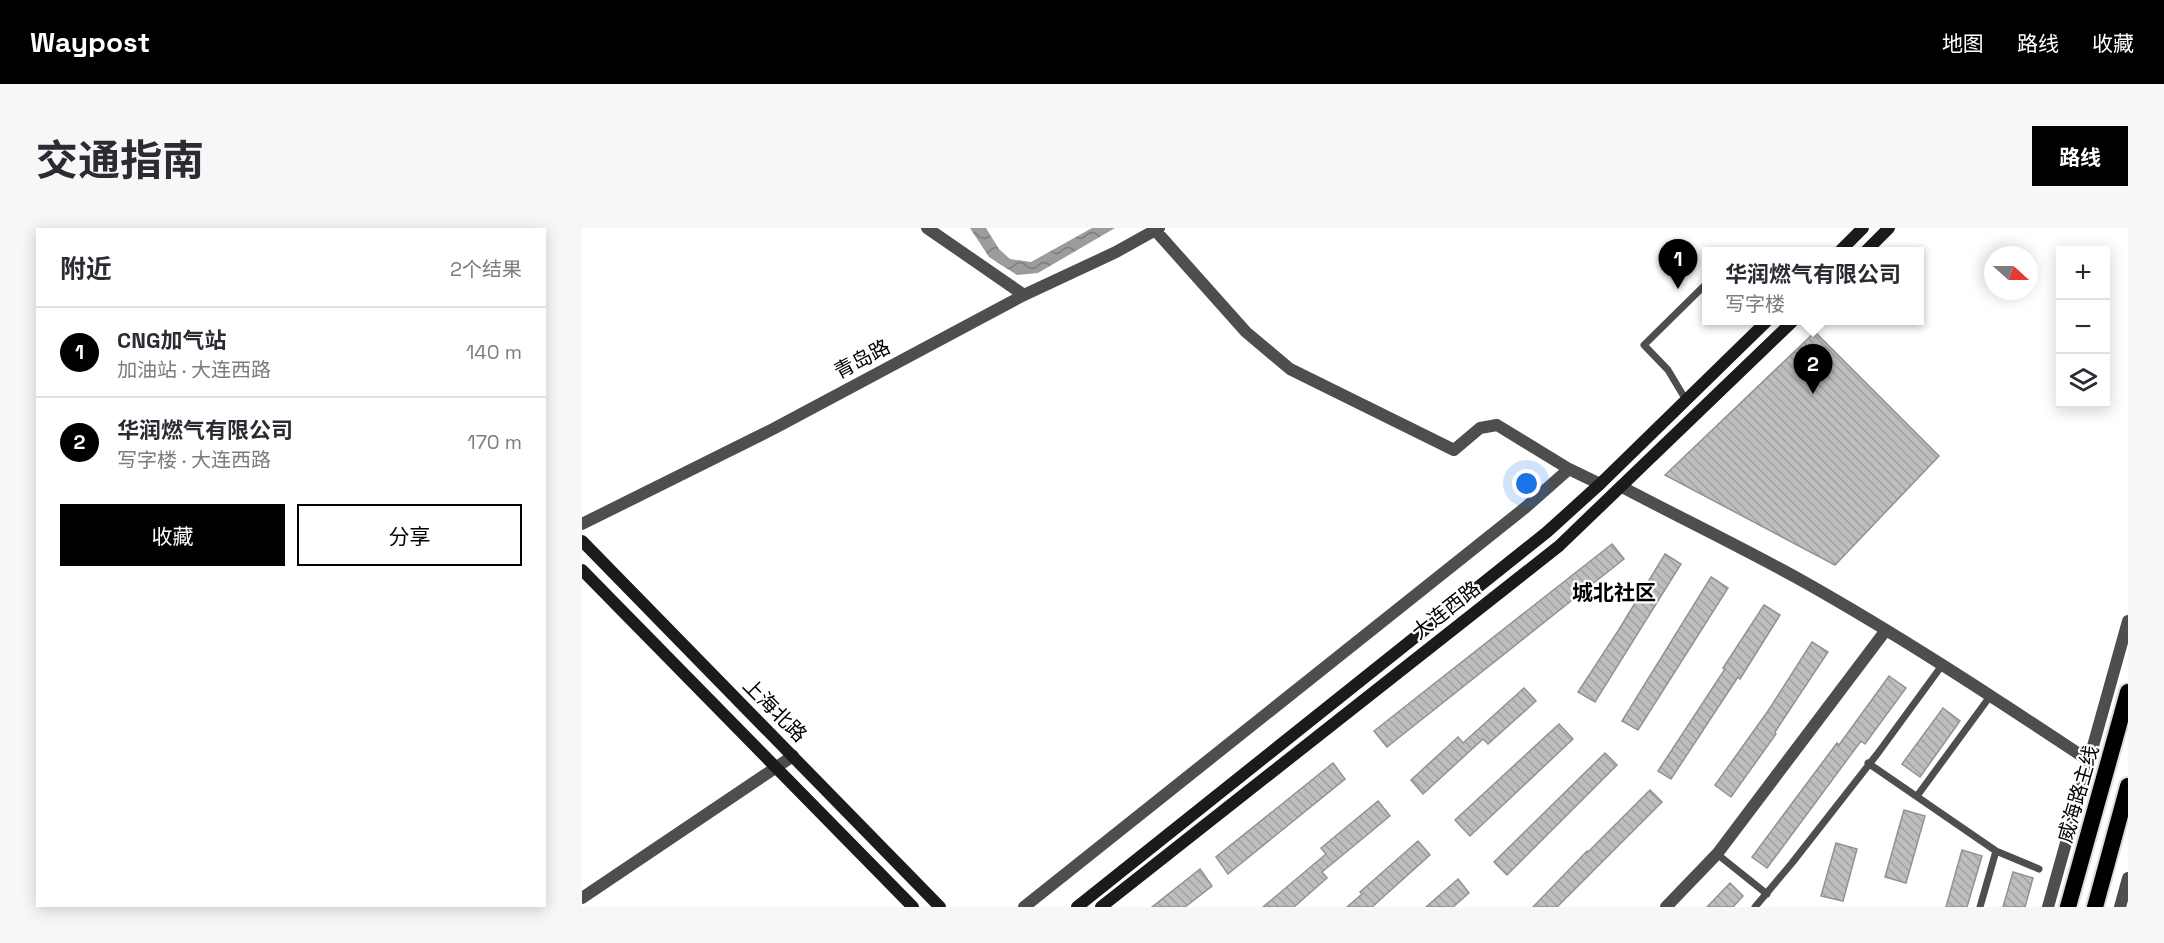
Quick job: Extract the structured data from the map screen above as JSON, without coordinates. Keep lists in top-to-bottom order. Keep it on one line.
{"streets":{"highway":["威海路主线"],"main road":["大连西路","上海北路"],"street":["青岛路"]},"districts":["城北社区"],"north":"right","page":{"header":"Waypost","nav":["地图","路线","收藏"],"title":"交通指南","buttons":["路线",["收藏","分享"]],"heading":["附近","2个结果"],"pins":["1","2"],"map_buttons":["+","−"],"popup":["华润燃气有限公司","写字楼"],"list":[{"mark":"1","name":"CNG加气站","note":"加油站 · 大连西路","value":"140 m"},{"mark":"2","name":"华润燃气有限公司","note":"写字楼 · 大连西路","value":"170 m"}]}}
